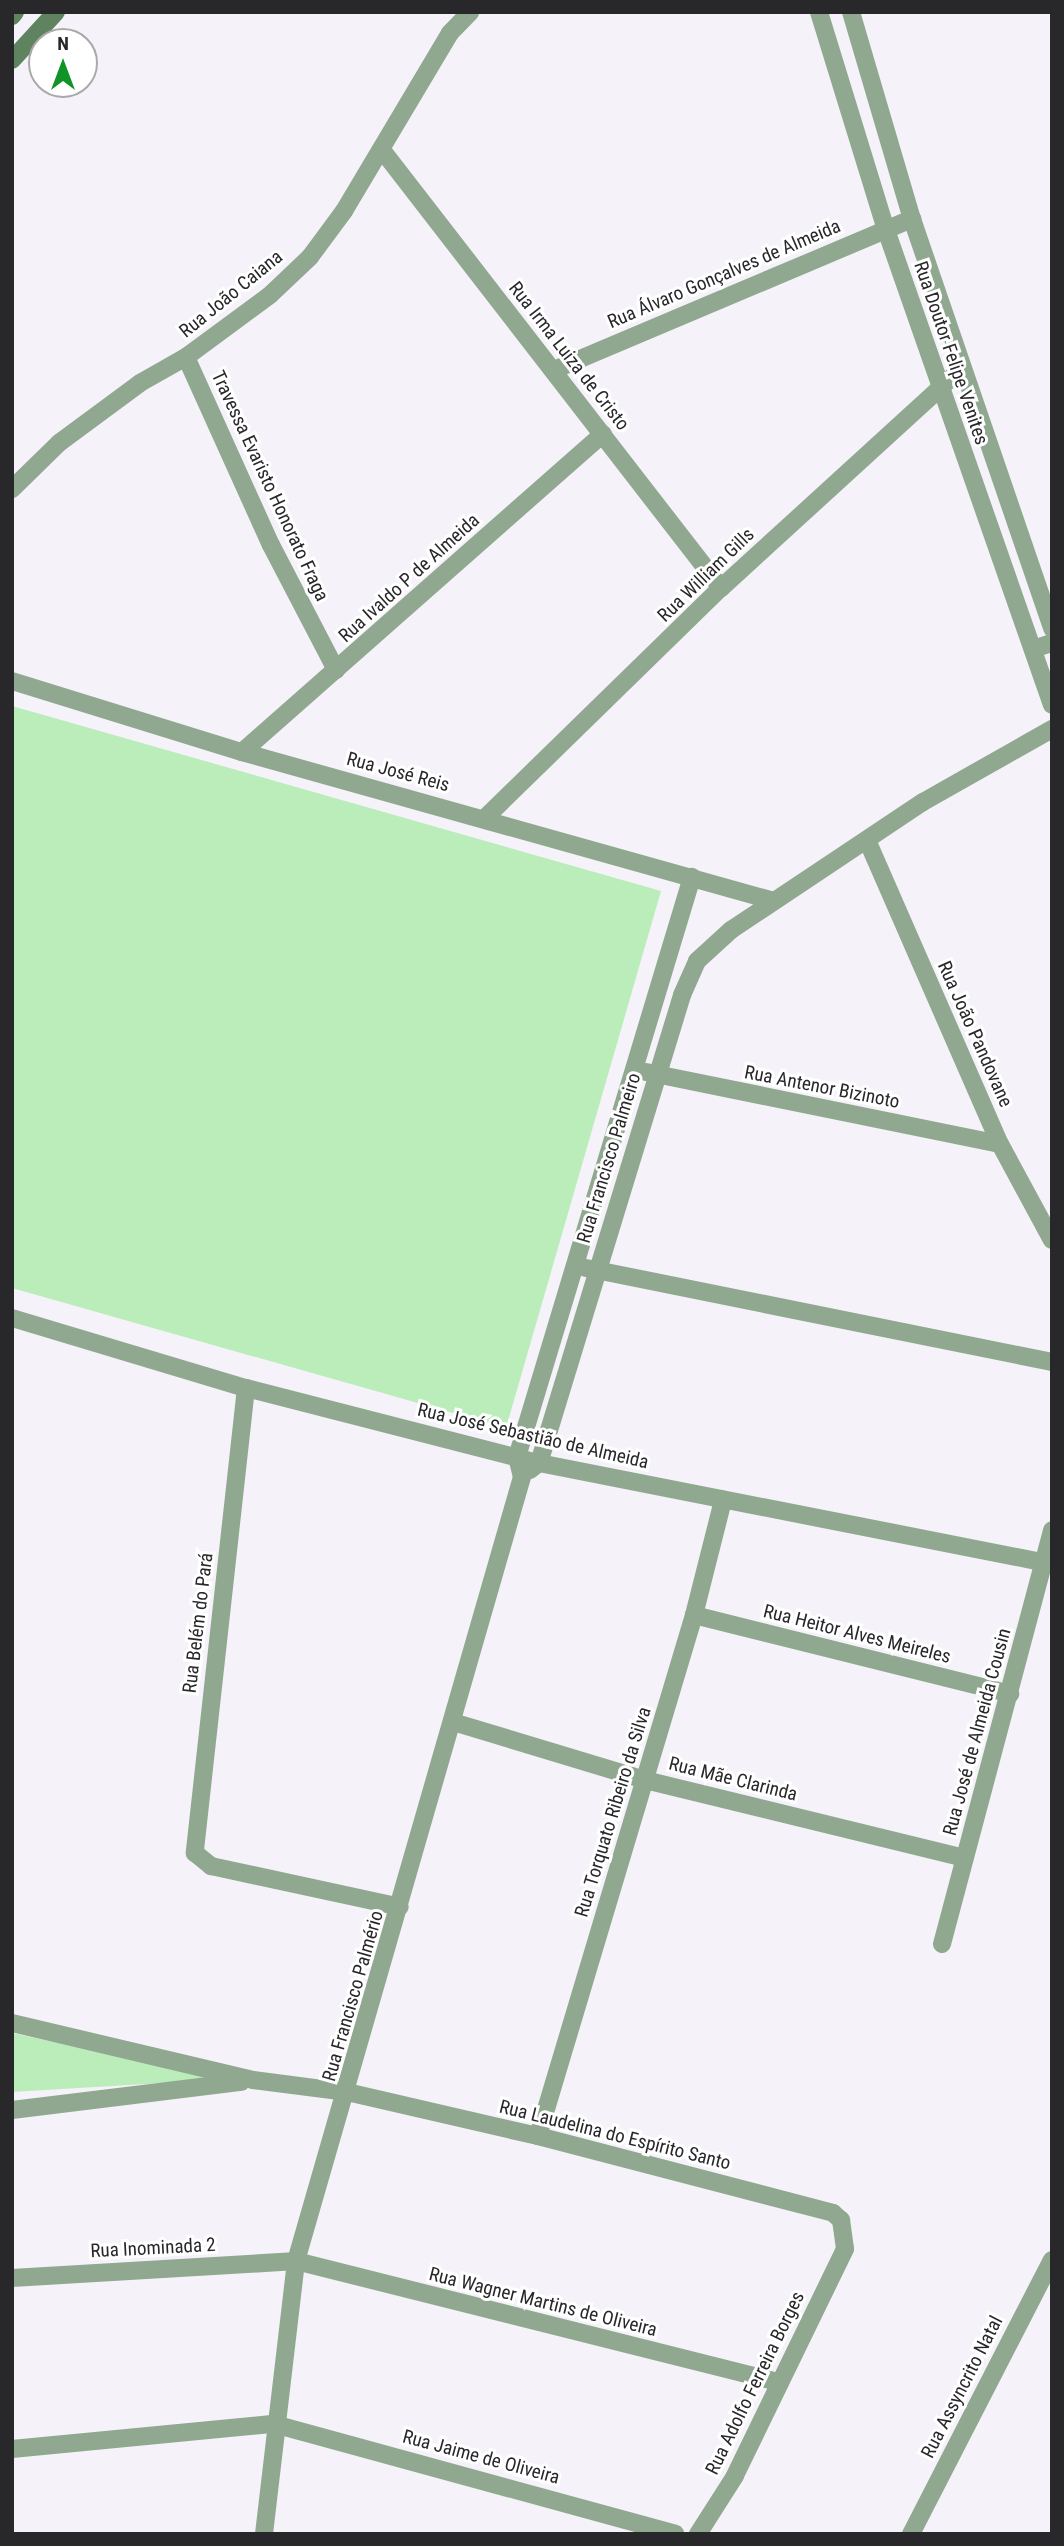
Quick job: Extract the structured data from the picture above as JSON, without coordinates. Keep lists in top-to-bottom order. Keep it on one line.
{"streets":{"street":["Rua Álvaro Gonçalves de Almeida","Rua João Caiana","Rua Doutor Felipe Venites","Rua Irma Luiza de Cristo","Travessa Evaristo Honorato Fraga","Rua William Gills","Rua Ivaldo P de Almeida","Rua José Reis","Rua João Pandovane","Rua Antenor Bizinoto","Rua Francisco Palmeiro","Rua José Sebastião de Almeida","Rua Belém do Pará","Rua Heitor Alves Meireles","Rua José de Almeida Cousin","Rua Mãe Clarinda","Rua Torquato Ribeiro da Silva","Rua Francisco Palmério","Rua Laudelina do Espírito Santo","Rua Inominada 2","Rua Wagner Martins de Oliveira","Rua Adolfo Ferreira Borges","Rua Assyncrito Natal","Rua Jaime de Oliveira"]},"crossings":[["Rua Álvaro Gonçalves de Almeida","Rua Doutor Felipe Venites"],["Rua Álvaro Gonçalves de Almeida","Rua Irma Luiza de Cristo"],["Rua João Caiana","Rua Irma Luiza de Cristo"],["Rua João Caiana","Travessa Evaristo Honorato Fraga"],["Rua Doutor Felipe Venites","Rua William Gills"],["Rua Irma Luiza de Cristo","Rua William Gills"],["Rua Irma Luiza de Cristo","Rua Ivaldo P de Almeida"],["Travessa Evaristo Honorato Fraga","Rua Ivaldo P de Almeida"],["Rua William Gills","Rua José Reis"],["Rua Ivaldo P de Almeida","Rua José Reis"],["Rua José Reis","Rua Francisco Palmeiro"],["Rua João Pandovane","Rua Antenor Bizinoto"],["Rua João Pandovane","Rua Francisco Palmeiro"],["Rua Antenor Bizinoto","Rua Francisco Palmeiro"],["Rua Francisco Palmeiro","Rua José Sebastião de Almeida"],["Rua José Sebastião de Almeida","Rua Belém do Pará"],["Rua José Sebastião de Almeida","Rua José de Almeida Cousin"],["Rua José Sebastião de Almeida","Rua Torquato Ribeiro da Silva"],["Rua Belém do Pará","Rua Francisco Palmério"],["Rua Heitor Alves Meireles","Rua José de Almeida Cousin"],["Rua Heitor Alves Meireles","Rua Torquato Ribeiro da Silva"],["Rua José de Almeida Cousin","Rua Mãe Clarinda"],["Rua Mãe Clarinda","Rua Torquato Ribeiro da Silva"],["Rua Mãe Clarinda","Rua Francisco Palmério"],["Rua Torquato Ribeiro da Silva","Rua Laudelina do Espírito Santo"],["Rua Francisco Palmério","Rua Laudelina do Espírito Santo"],["Rua Francisco Palmério","Rua Inominada 2"],["Rua Francisco Palmério","Rua Wagner Martins de Oliveira"],["Rua Francisco Palmério","Rua Jaime de Oliveira"],["Rua Laudelina do Espírito Santo","Rua Adolfo Ferreira Borges"],["Rua Inominada 2","Rua Wagner Martins de Oliveira"],["Rua Wagner Martins de Oliveira","Rua Adolfo Ferreira Borges"]],"north":"top"}
